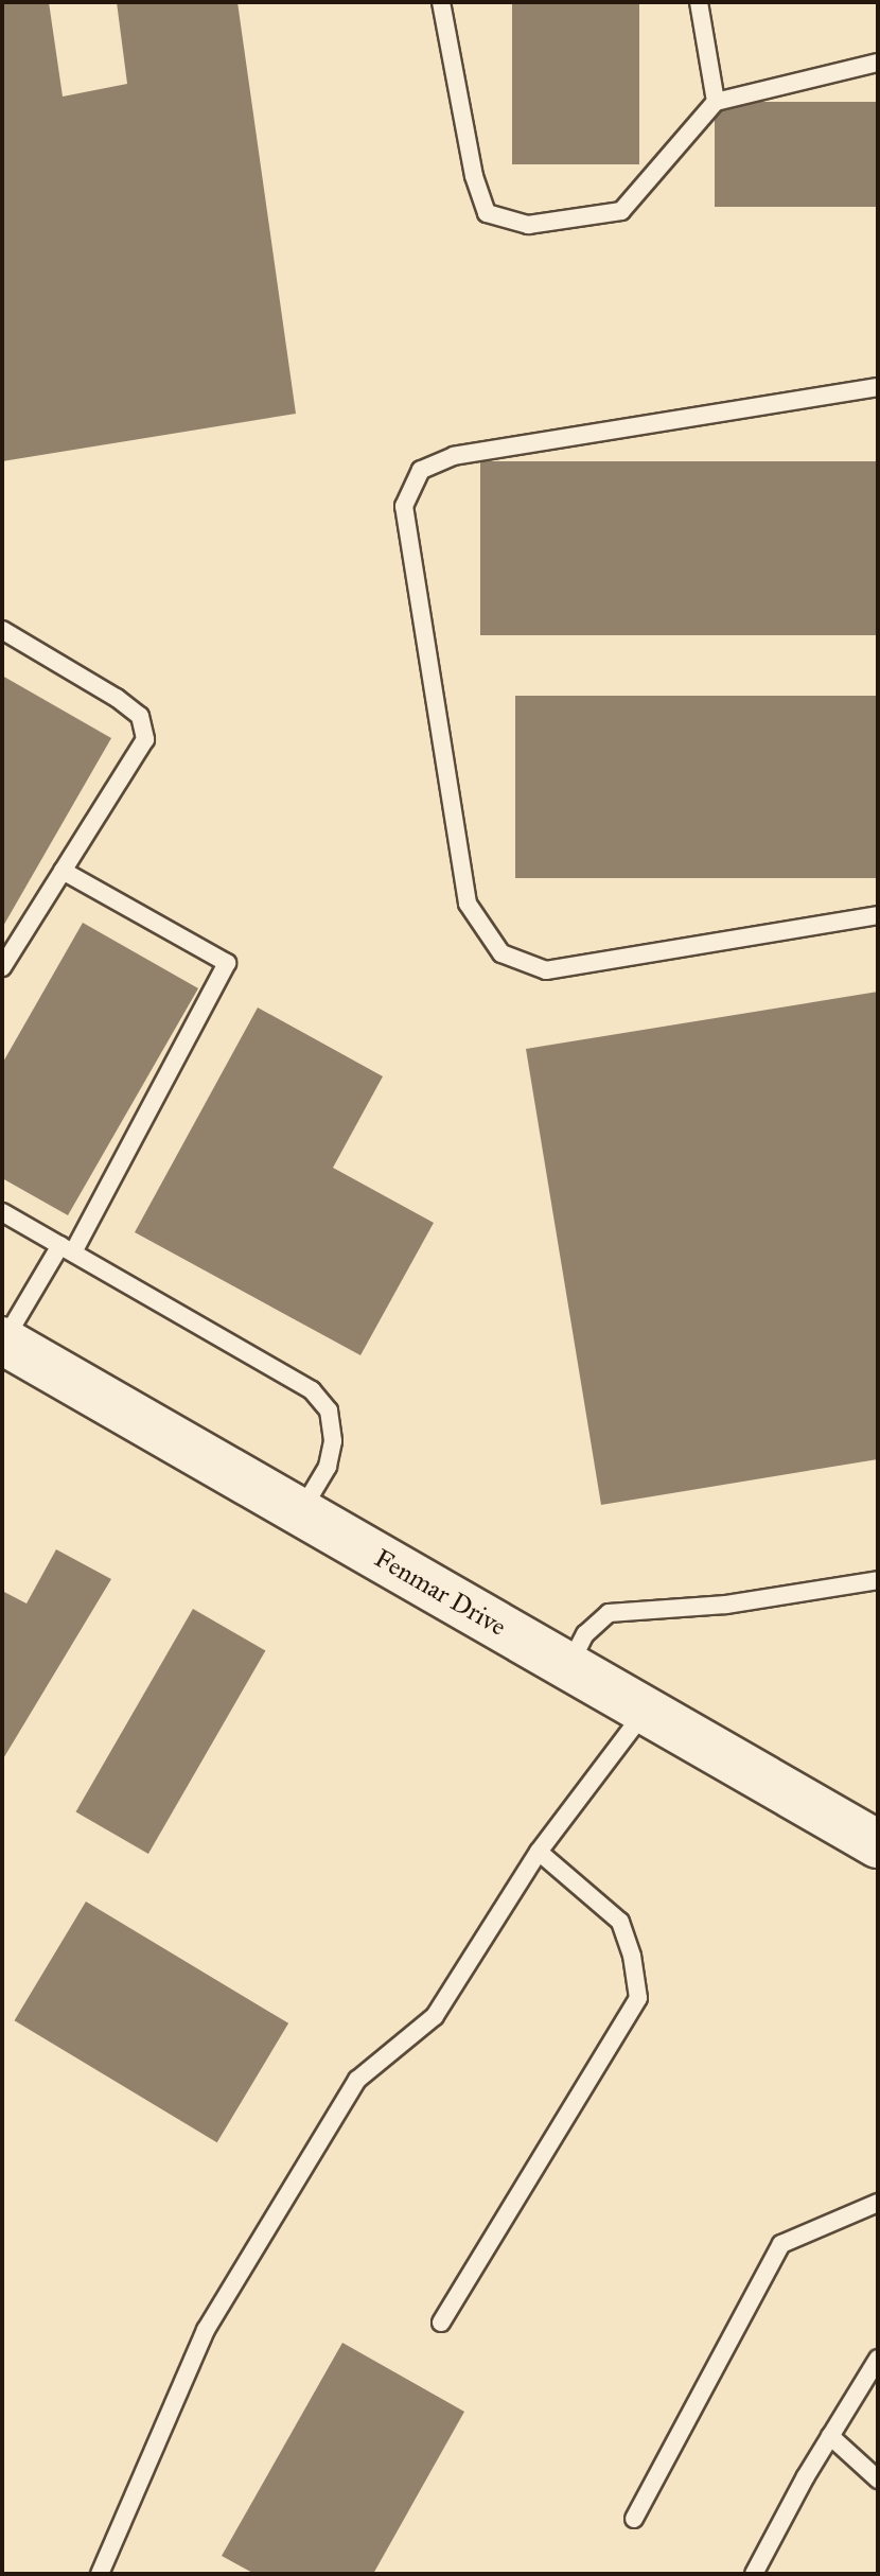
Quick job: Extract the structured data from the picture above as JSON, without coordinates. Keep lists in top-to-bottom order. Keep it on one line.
{"streets":{"street":["Fenmar Drive"]}}
